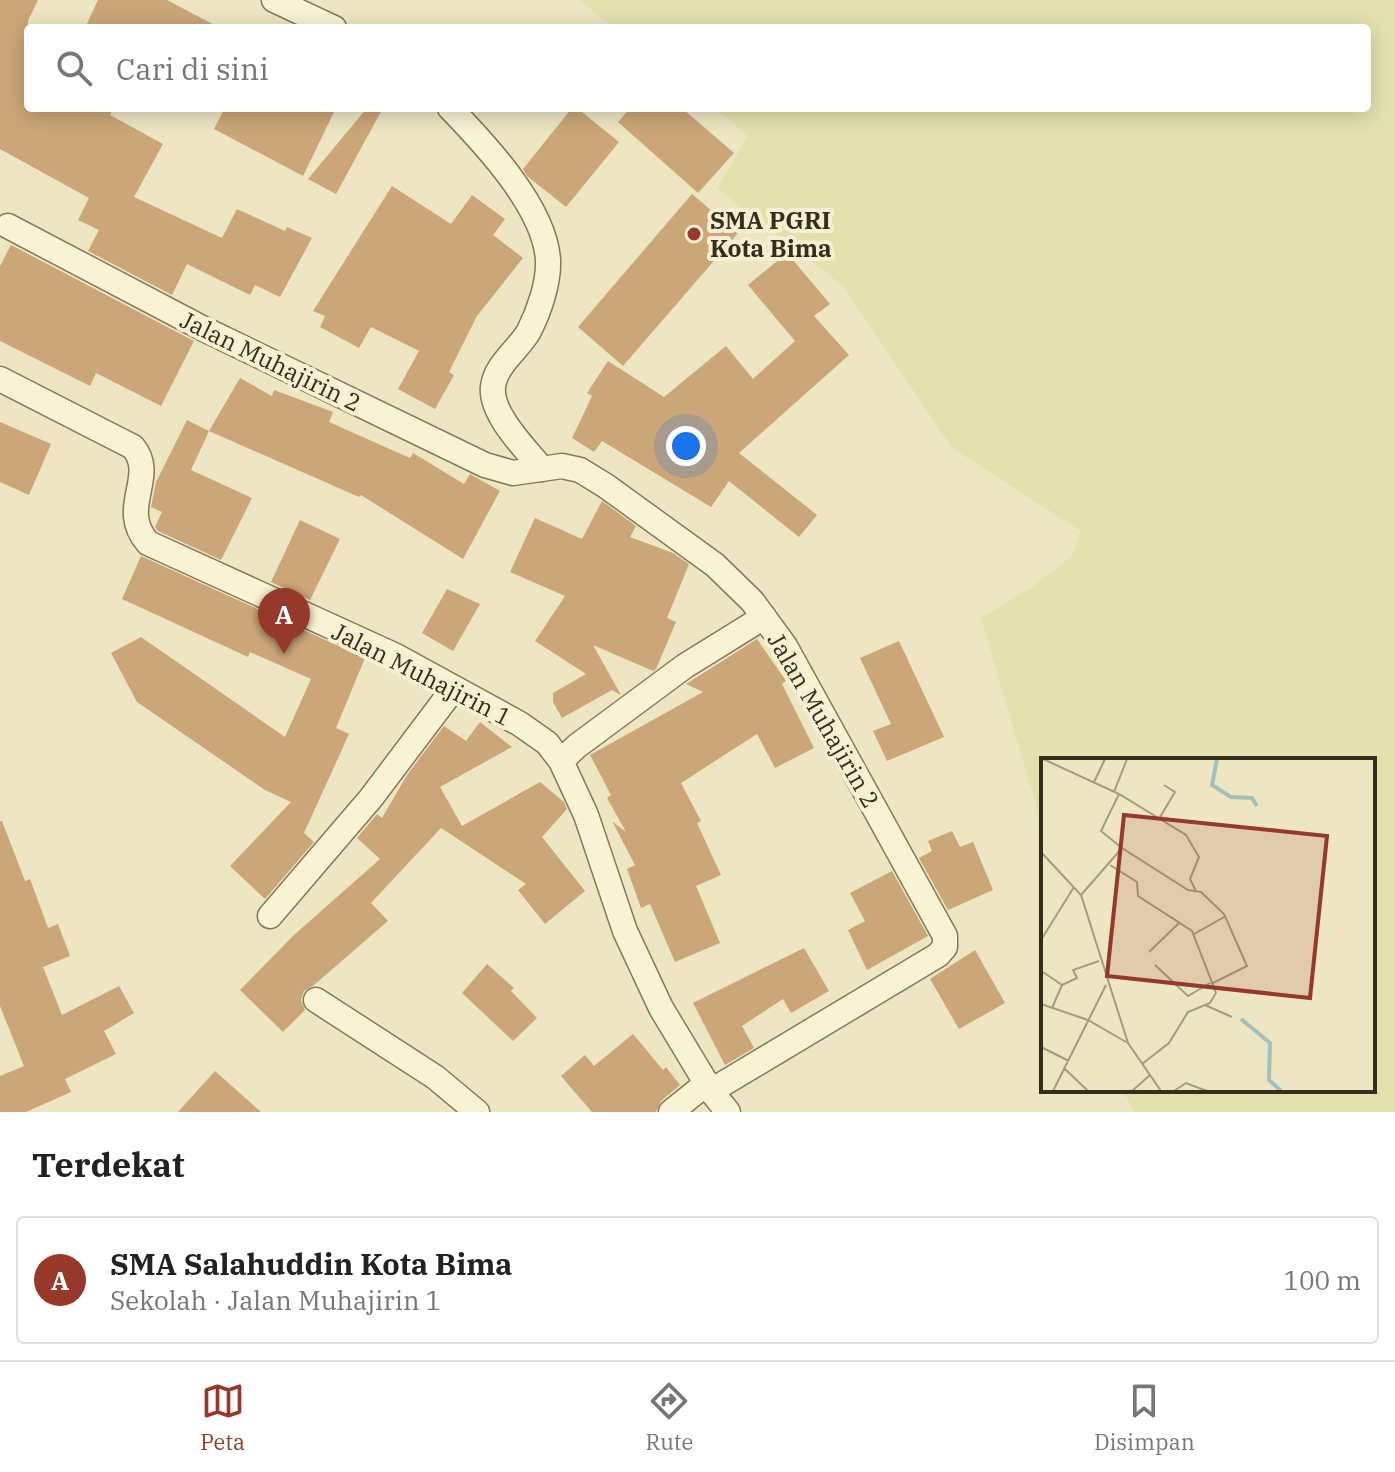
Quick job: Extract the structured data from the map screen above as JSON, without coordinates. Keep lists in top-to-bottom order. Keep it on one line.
{"streets":{"street":["Jalan Muhajirin 2","Jalan Muhajirin 1"]},"crossings":[["Jalan Muhajirin 2","Jalan Muhajirin 1"]],"places":["SMA PGRI Kota Bima"],"page":{"search":"Cari di sini","pins":"A","heading":"Terdekat","list":[{"mark":"A","name":"SMA Salahuddin Kota Bima","note":"Sekolah · Jalan Muhajirin 1","value":"100 m"}],"nav":["Peta","Rute","Disimpan"]}}
